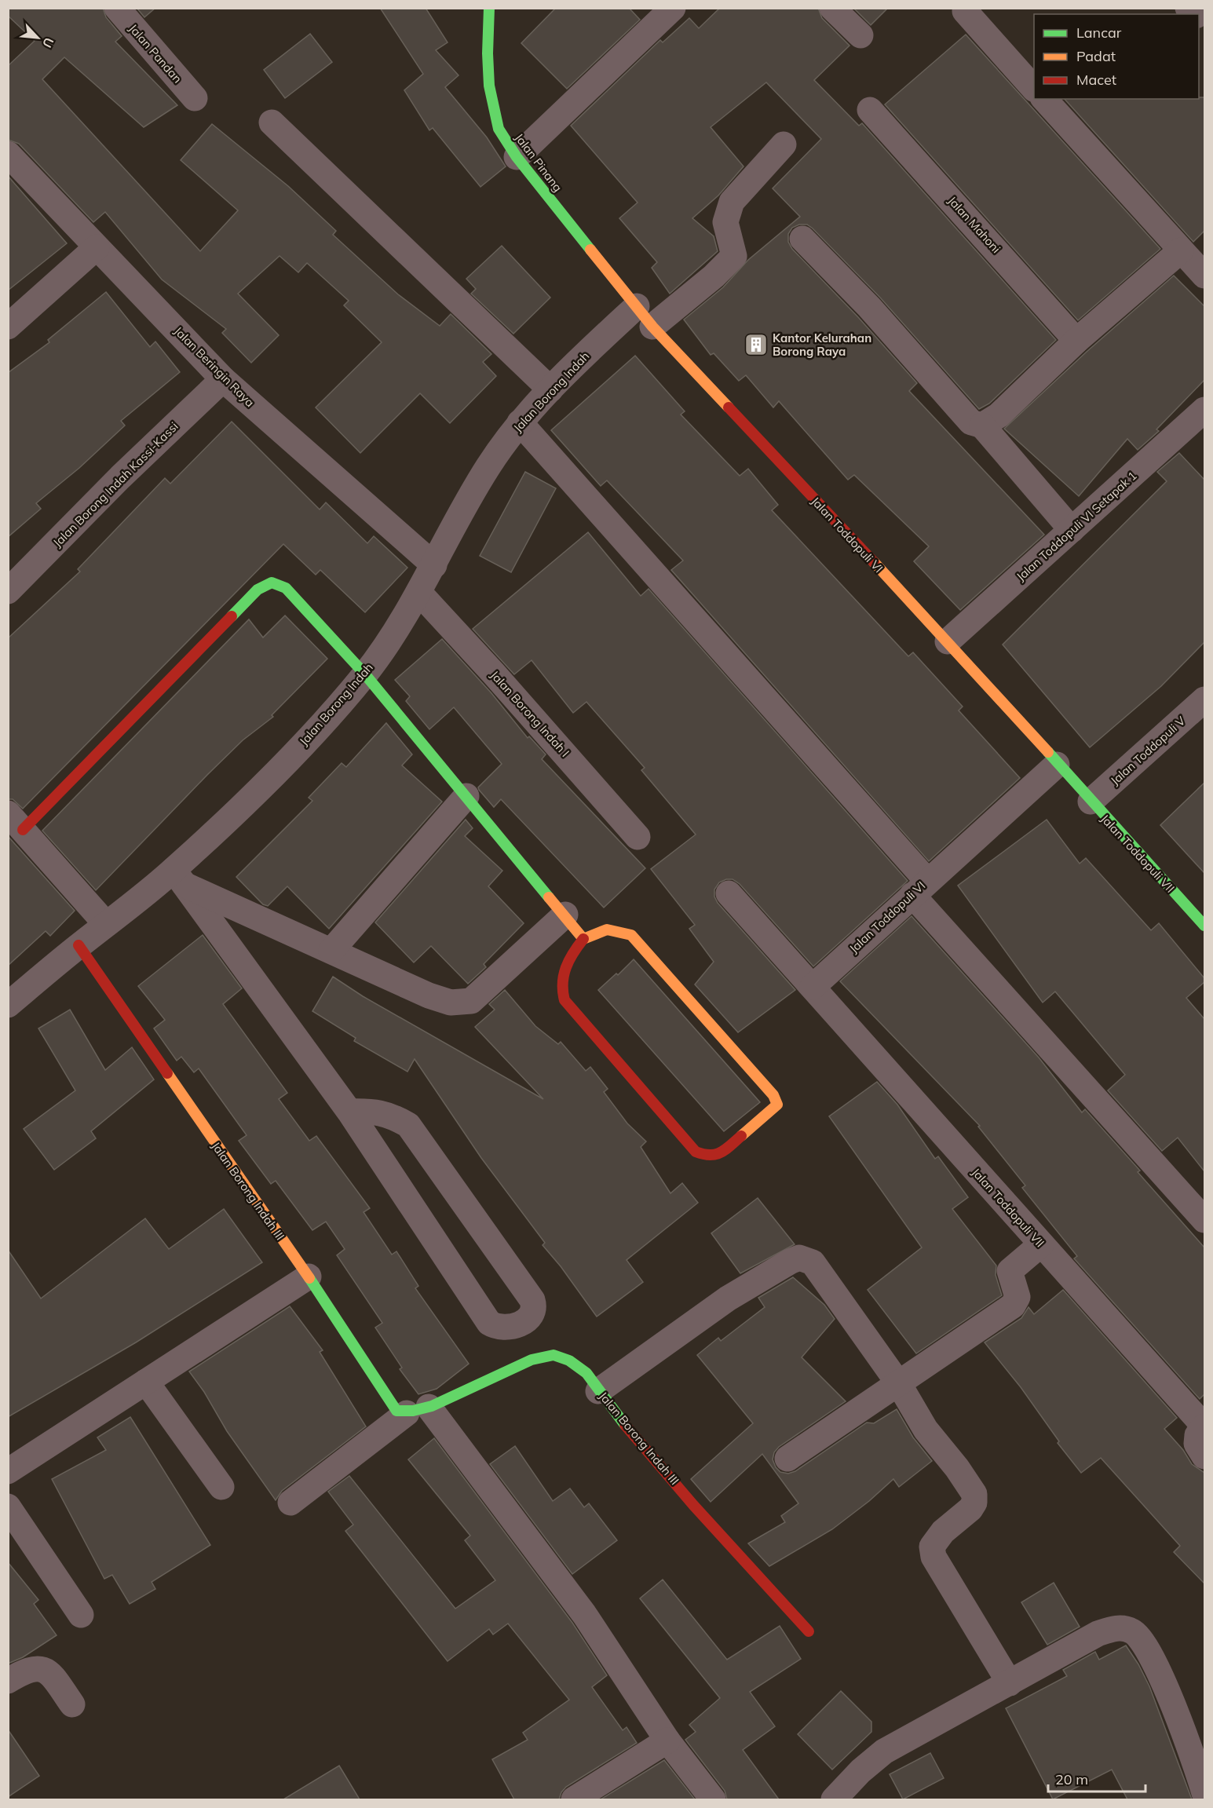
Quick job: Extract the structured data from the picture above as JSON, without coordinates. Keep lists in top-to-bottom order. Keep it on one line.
{"streets":{"street":["Jalan Pandan","Jalan Pinang","Jalan Mahoni","Jalan Beringin Raya","Jalan Borong Indah","Jalan Borong Indah Kassi-Kassi","Jalan Toddopuli VI Setapak 1","Jalan Toddopuli VI","Jalan Borong Indah I","Jalan Toddopuli V","Jalan Toddopuli VII","Jalan Borong Indah III"]},"crossings":[["Jalan Pinang","Jalan Borong Indah"],["Jalan Pinang","Jalan Toddopuli VI"],["Jalan Beringin Raya","Jalan Borong Indah"],["Jalan Beringin Raya","Jalan Borong Indah Kassi-Kassi"],["Jalan Borong Indah","Jalan Toddopuli VI"],["Jalan Borong Indah","Jalan Borong Indah I"],["Jalan Borong Indah","Jalan Borong Indah III"],["Jalan Toddopuli VI Setapak 1","Jalan Toddopuli VI"],["Jalan Toddopuli VI","Jalan Toddopuli V"],["Jalan Toddopuli VI","Jalan Toddopuli VII"],["Jalan Toddopuli V","Jalan Toddopuli VII"]],"places":{"building":["Kantor Kelurahan Borong Raya"]},"legend":["Lancar","Padat","Macet"],"scale_bar":"20 m","north":"bottom right"}
